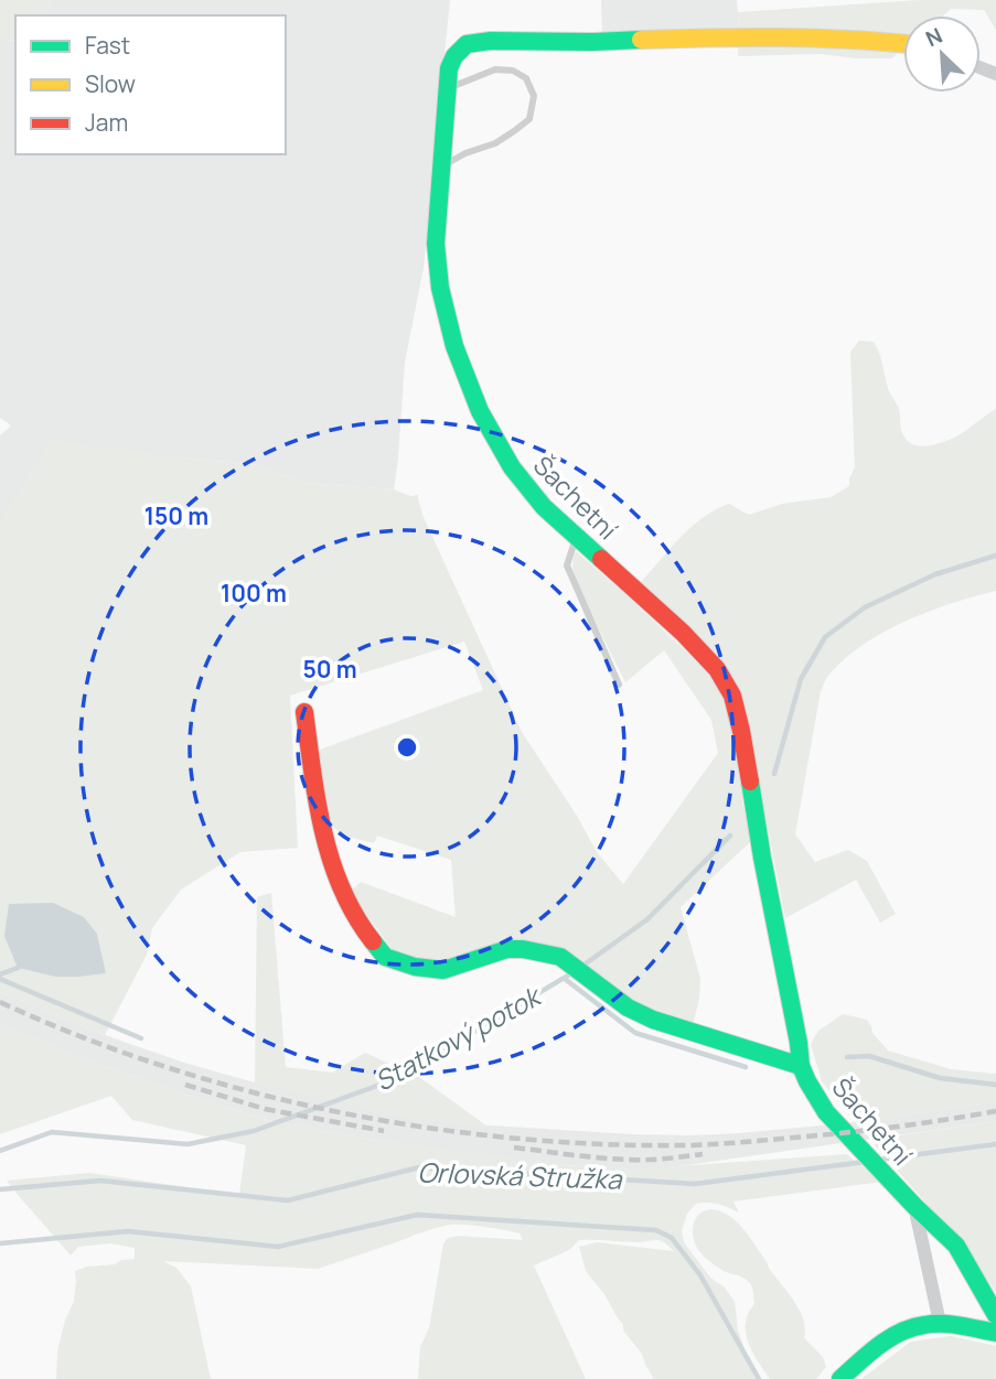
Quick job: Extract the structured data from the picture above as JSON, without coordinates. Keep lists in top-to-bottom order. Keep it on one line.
{"streets":{"street":["Šachetní"]},"water":["Statkový potok","Orlovská Stružka"],"legend":["Fast","Slow","Jam"],"north":"top left","rings":["150 m","100 m","50 m"]}
